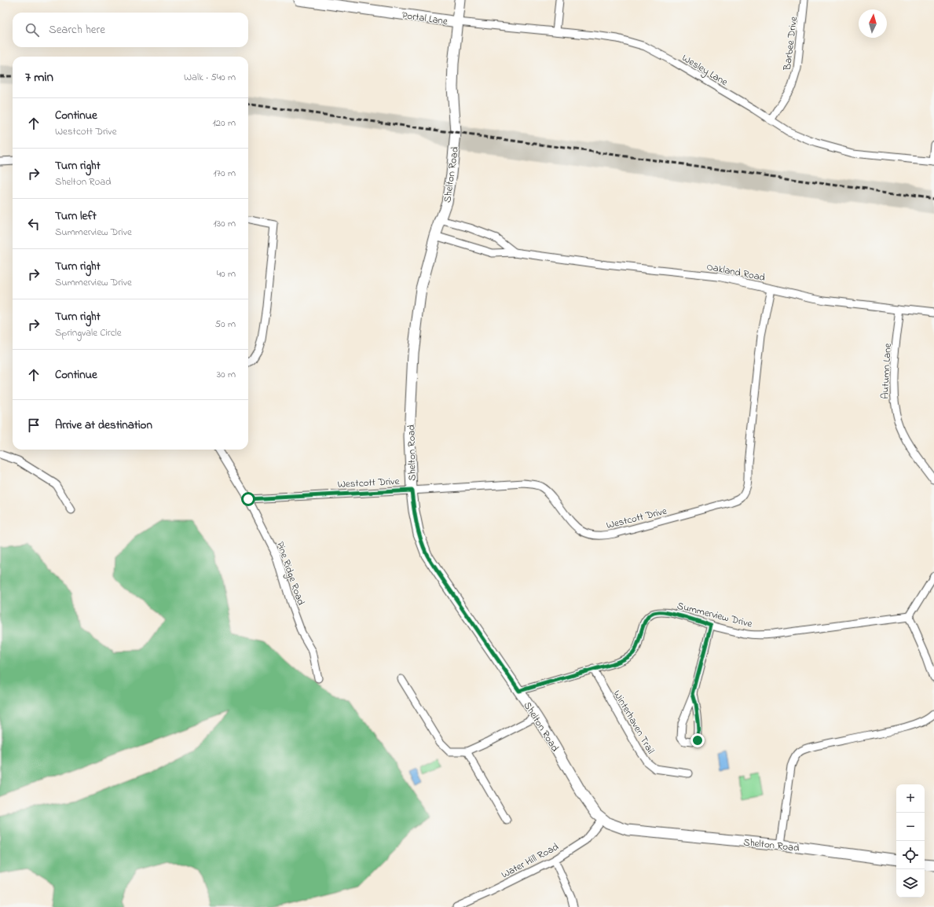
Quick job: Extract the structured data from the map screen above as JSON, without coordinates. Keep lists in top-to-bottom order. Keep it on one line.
{"streets":{"street":["Portal Lane","Barbee Drive","Wesley Lane","Shelton Road","Oakland Road","Autumn Lane","Westcott Drive","Pine Ridge Road","Summerview Drive","Winterhaven Trail","Water Hill Road"]},"crossings":[["Portal Lane","Wesley Lane"],["Portal Lane","Shelton Road"],["Barbee Drive","Wesley Lane"],["Wesley Lane","Shelton Road"],["Shelton Road","Oakland Road"],["Shelton Road","Westcott Drive"],["Shelton Road","Summerview Drive"],["Shelton Road","Water Hill Road"],["Oakland Road","Autumn Lane"],["Oakland Road","Westcott Drive"],["Westcott Drive","Pine Ridge Road"],["Summerview Drive","Winterhaven Trail"]],"north":"top","page":{"search":"Search here","heading":["7 min","Walk · 540 m"],"list":[["Continue","Westcott Drive","120 m"],["Turn right","Shelton Road","170 m"],["Turn left","Summerview Drive","130 m"],["Turn right","Summerview Drive","40 m"],["Turn right","Springvale Circle","50 m"],["Continue","30 m"],"Arrive at destination"],"map_buttons":["+","−"]}}
